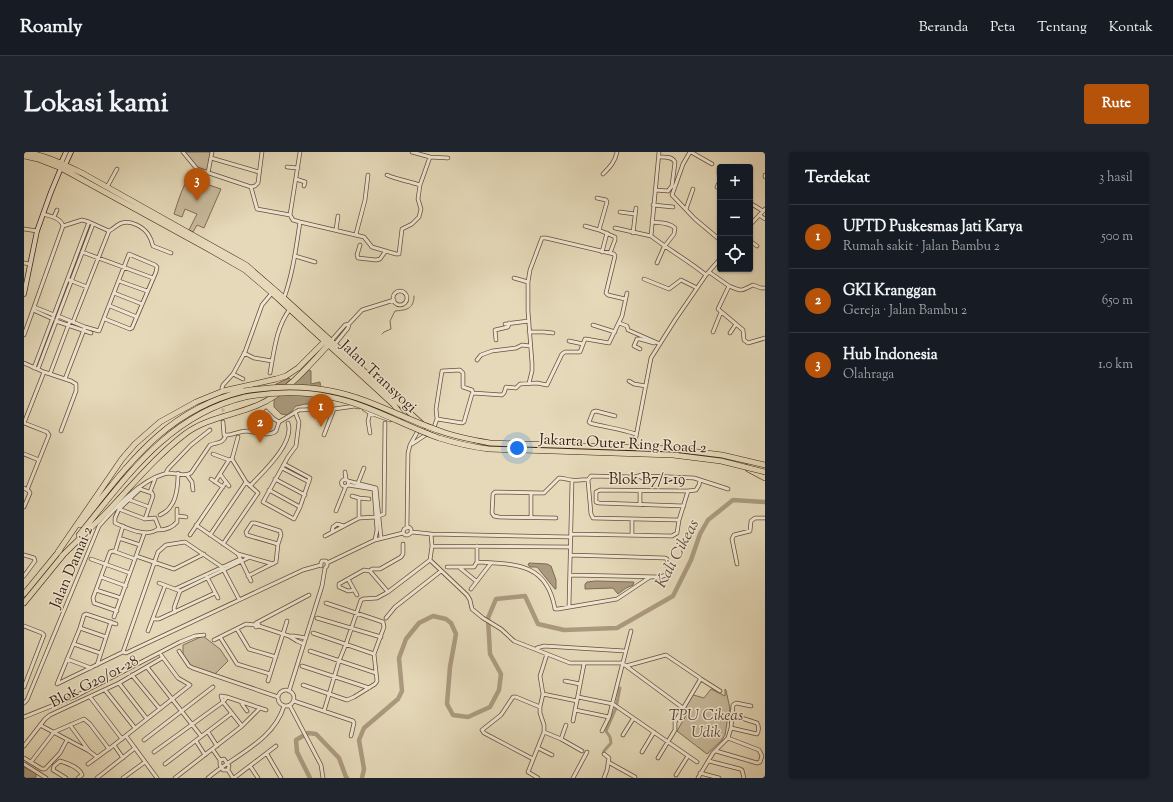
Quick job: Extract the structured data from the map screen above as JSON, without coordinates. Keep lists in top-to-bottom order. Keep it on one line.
{"streets":{"highway":["Jalan Transyogi","Jakarta Outer Ring Road 2"],"street":["Blok B7/1-19","Jalan Damai 2","Blok G20/01-28"]},"crossings":[["Jalan Transyogi","Jakarta Outer Ring Road 2"]],"water":["Kali Cikeas"],"parks":["TPU Cikeas Udik"],"page":{"header":"Roamly","nav":["Beranda","Peta","Tentang","Kontak"],"title":"Lokasi kami","buttons":"Rute","heading":["Terdekat","3 hasil"],"map_buttons":["+","−"],"pins":["3","1","2"],"list":[{"mark":"1","name":"UPTD Puskesmas Jati Karya","note":"Rumah sakit · Jalan Bambu 2","value":"500 m"},{"mark":"2","name":"GKI Kranggan","note":"Gereja · Jalan Bambu 2","value":"650 m"},{"mark":"3","name":"Hub Indonesia","note":"Olahraga","value":"1.0 km"}]}}
